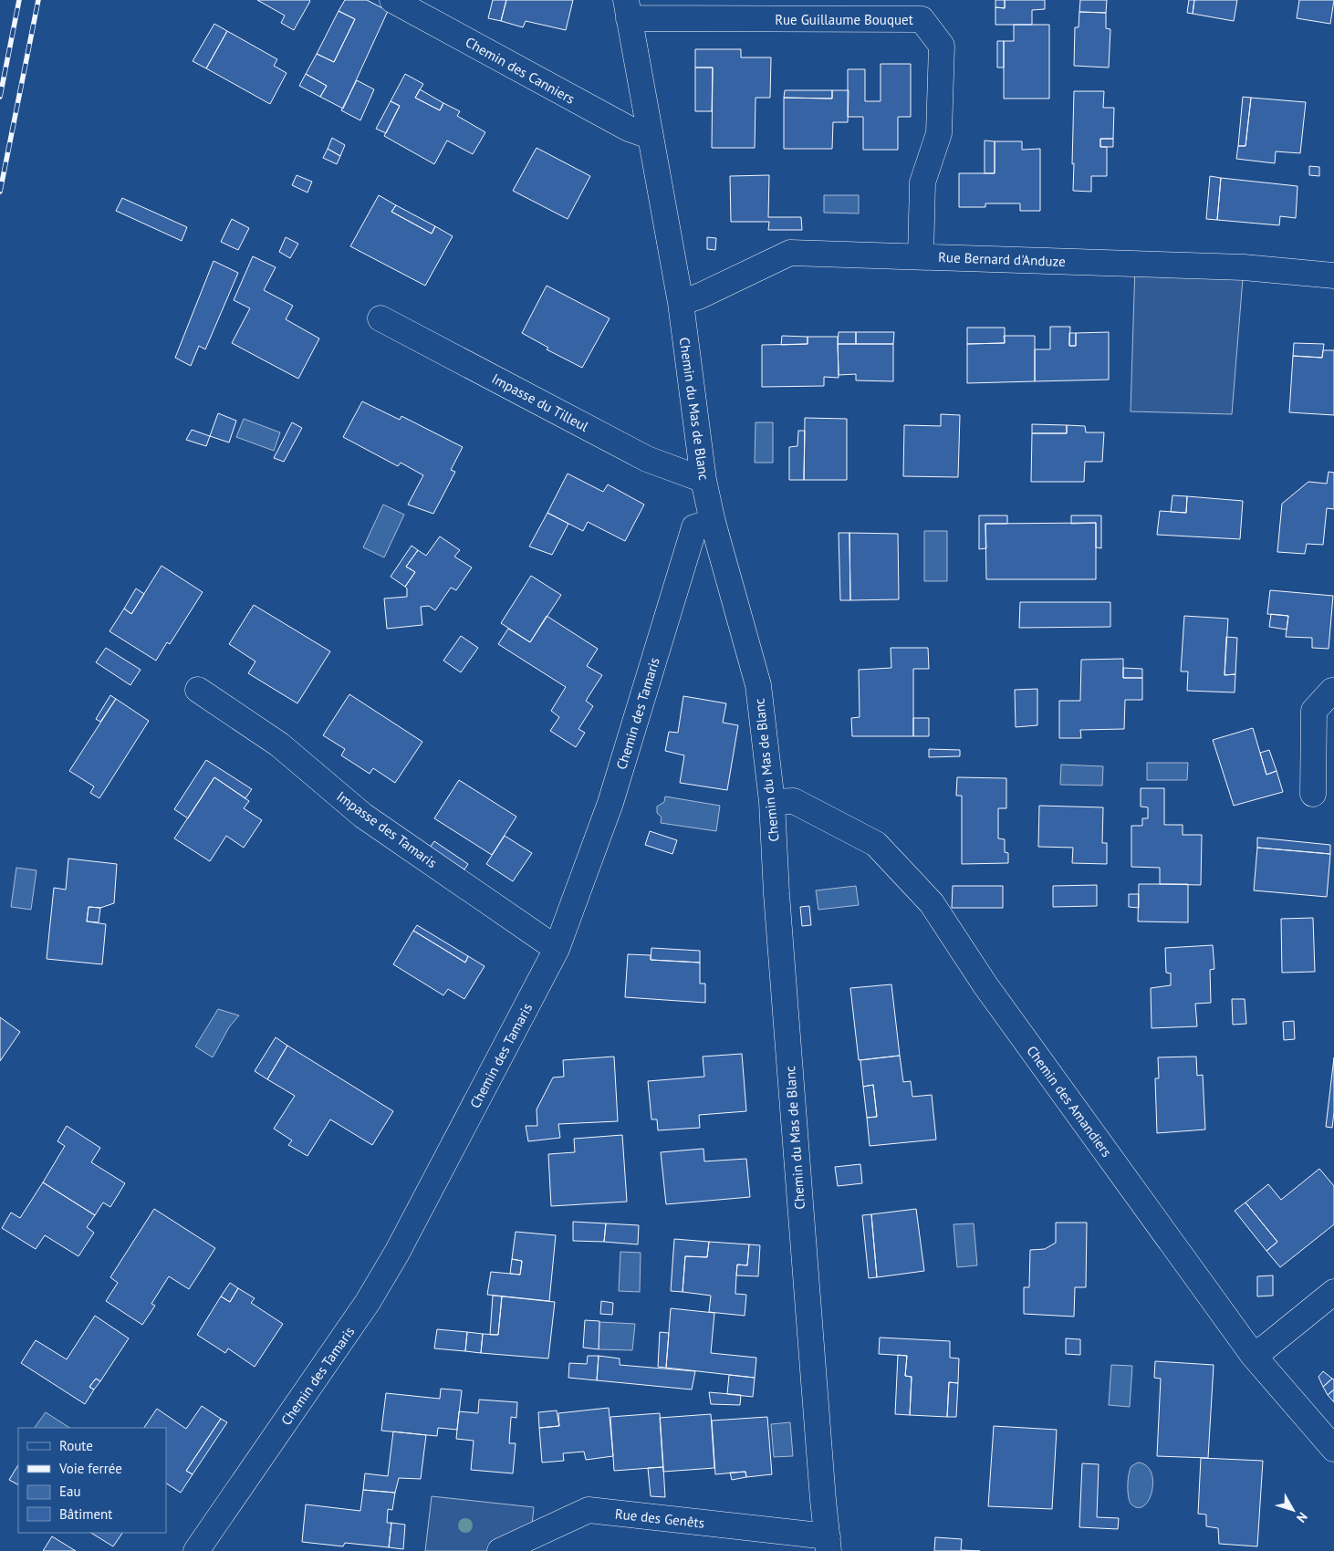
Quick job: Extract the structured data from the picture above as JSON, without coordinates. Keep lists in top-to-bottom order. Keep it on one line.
{"streets":{"street":["Rue Guillaume Bouquet","Chemin des Canniers","Rue Bernard d'Anduze","Impasse du Tilleul","Chemin du Mas de Blanc","Chemin des Tamaris","Impasse des Tamaris","Chemin des Amandiers","Rue des Genêts"]},"crossings":[["Rue Guillaume Bouquet","Rue Bernard d'Anduze"],["Rue Guillaume Bouquet","Chemin du Mas de Blanc"],["Chemin des Canniers","Chemin du Mas de Blanc"],["Rue Bernard d'Anduze","Chemin du Mas de Blanc"],["Impasse du Tilleul","Chemin du Mas de Blanc"],["Chemin du Mas de Blanc","Chemin des Tamaris"],["Chemin du Mas de Blanc","Chemin des Amandiers"],["Chemin du Mas de Blanc","Rue des Genêts"],["Chemin des Tamaris","Impasse des Tamaris"]],"legend":["Route","Voie ferrée","Eau","Bâtiment"],"north":"bottom right"}
